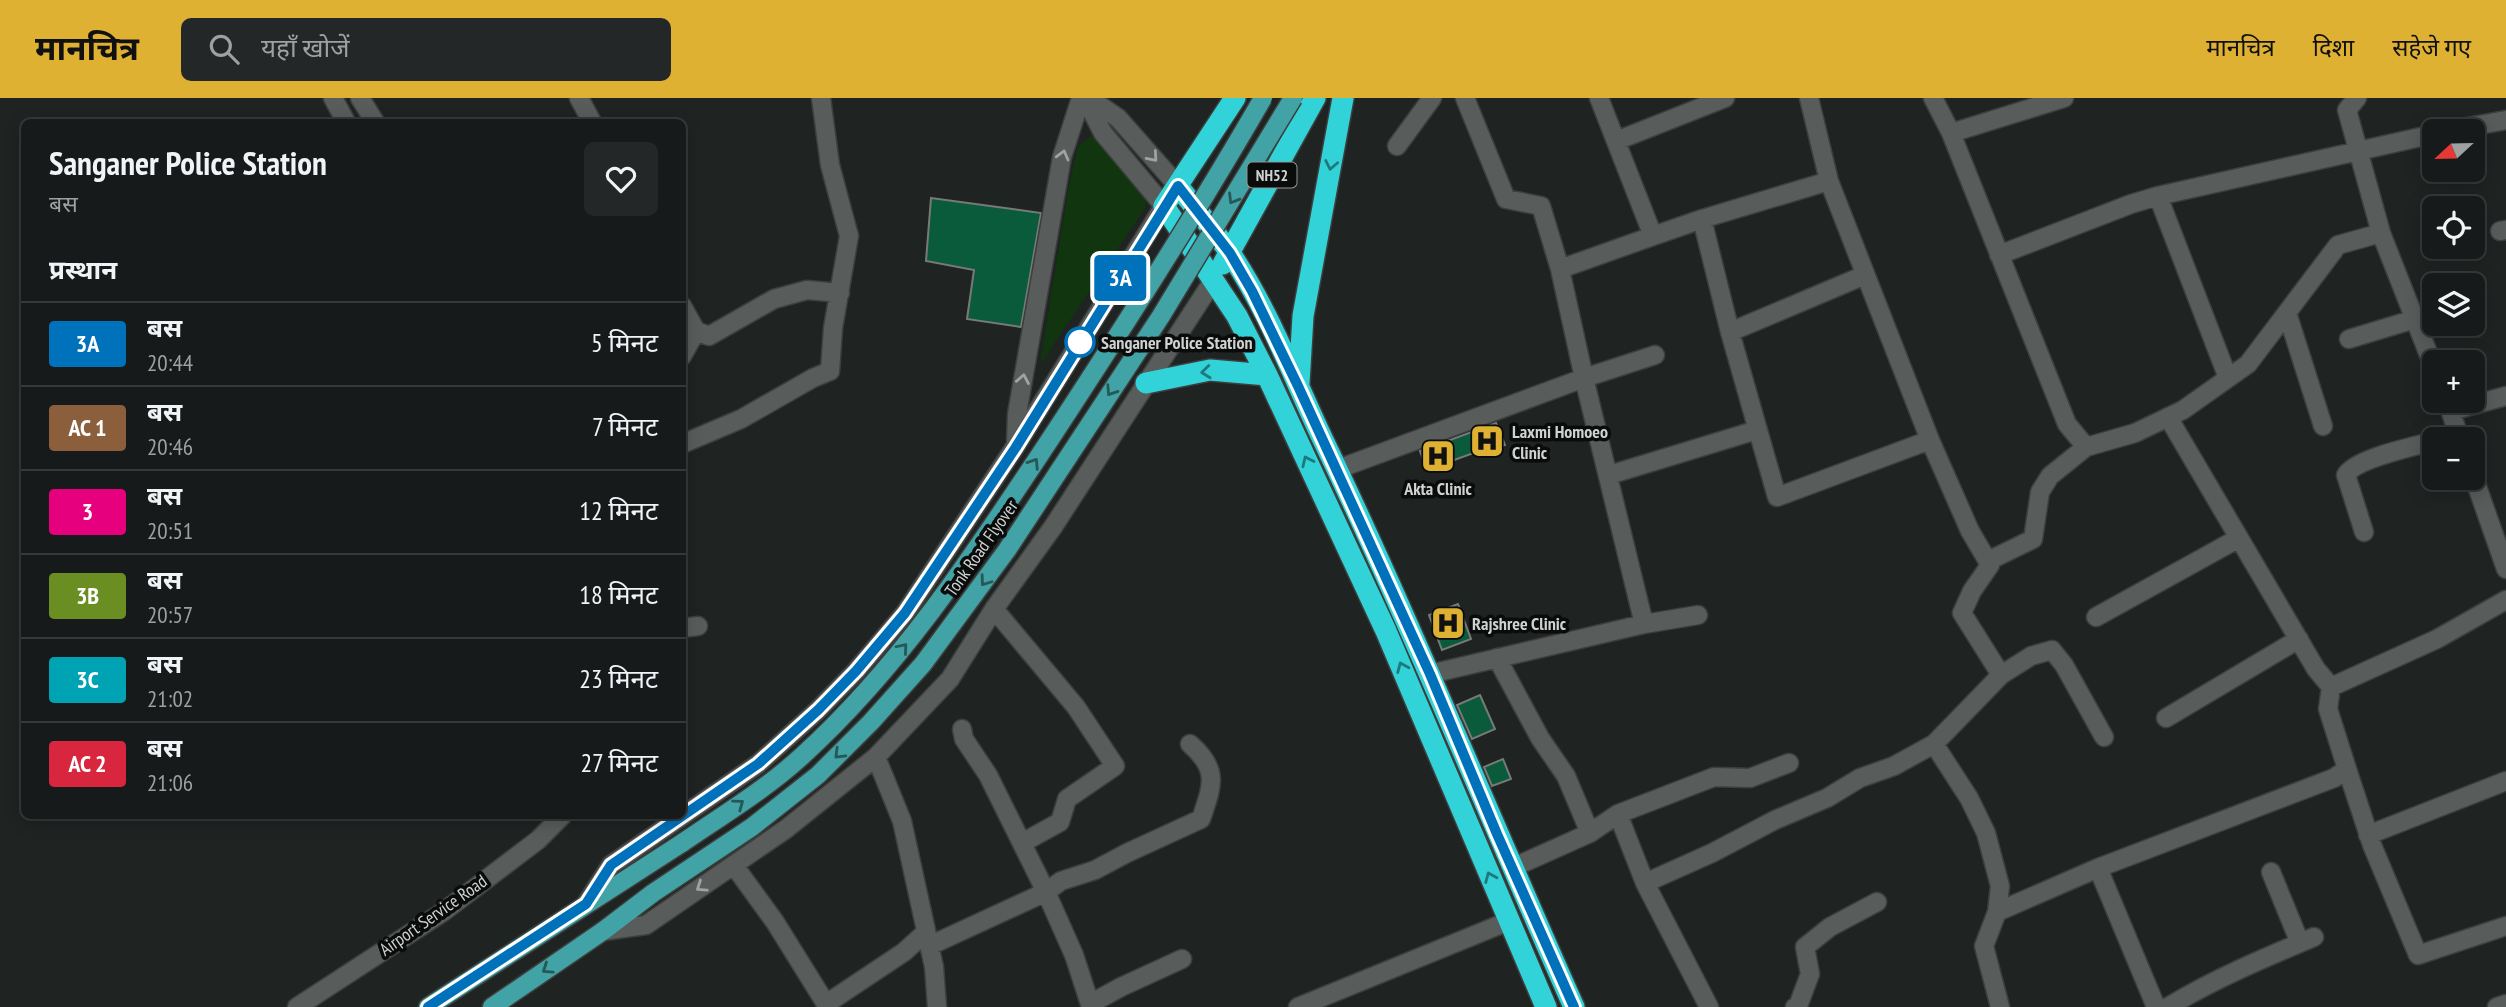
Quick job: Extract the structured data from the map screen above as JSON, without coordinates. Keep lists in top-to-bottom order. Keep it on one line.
{"streets":{"highway":["NH52"],"main road":["Tonk Road Flyover"],"street":["Airport Service Road"]},"places":{"other":["Sanganer Police Station"],"hospital":["Laxmi Homoeo Clinic","Akta Clinic","Rajshree Clinic"]},"lines":["bus line 3A"],"north":"left","page":{"header":"मानचित्र","search":"यहाँ खोजें","nav":["मानचित्र","दिशा","सहेजे गए"],"on_map":"3A","map_buttons":["+","−"],"heading":[["Sanganer Police Station","बस"],"प्रस्थान"],"list":[{"mark":"3A","name":"बस","note":"20:44","value":"5 मिनट"},{"mark":"AC 1","name":"बस","note":"20:46","value":"7 मिनट"},{"mark":"3","name":"बस","note":"20:51","value":"12 मिनट"},{"mark":"3B","name":"बस","note":"20:57","value":"18 मिनट"},{"mark":"3C","name":"बस","note":"21:02","value":"23 मिनट"},{"mark":"AC 2","name":"बस","note":"21:06","value":"27 मिनट"}]}}
